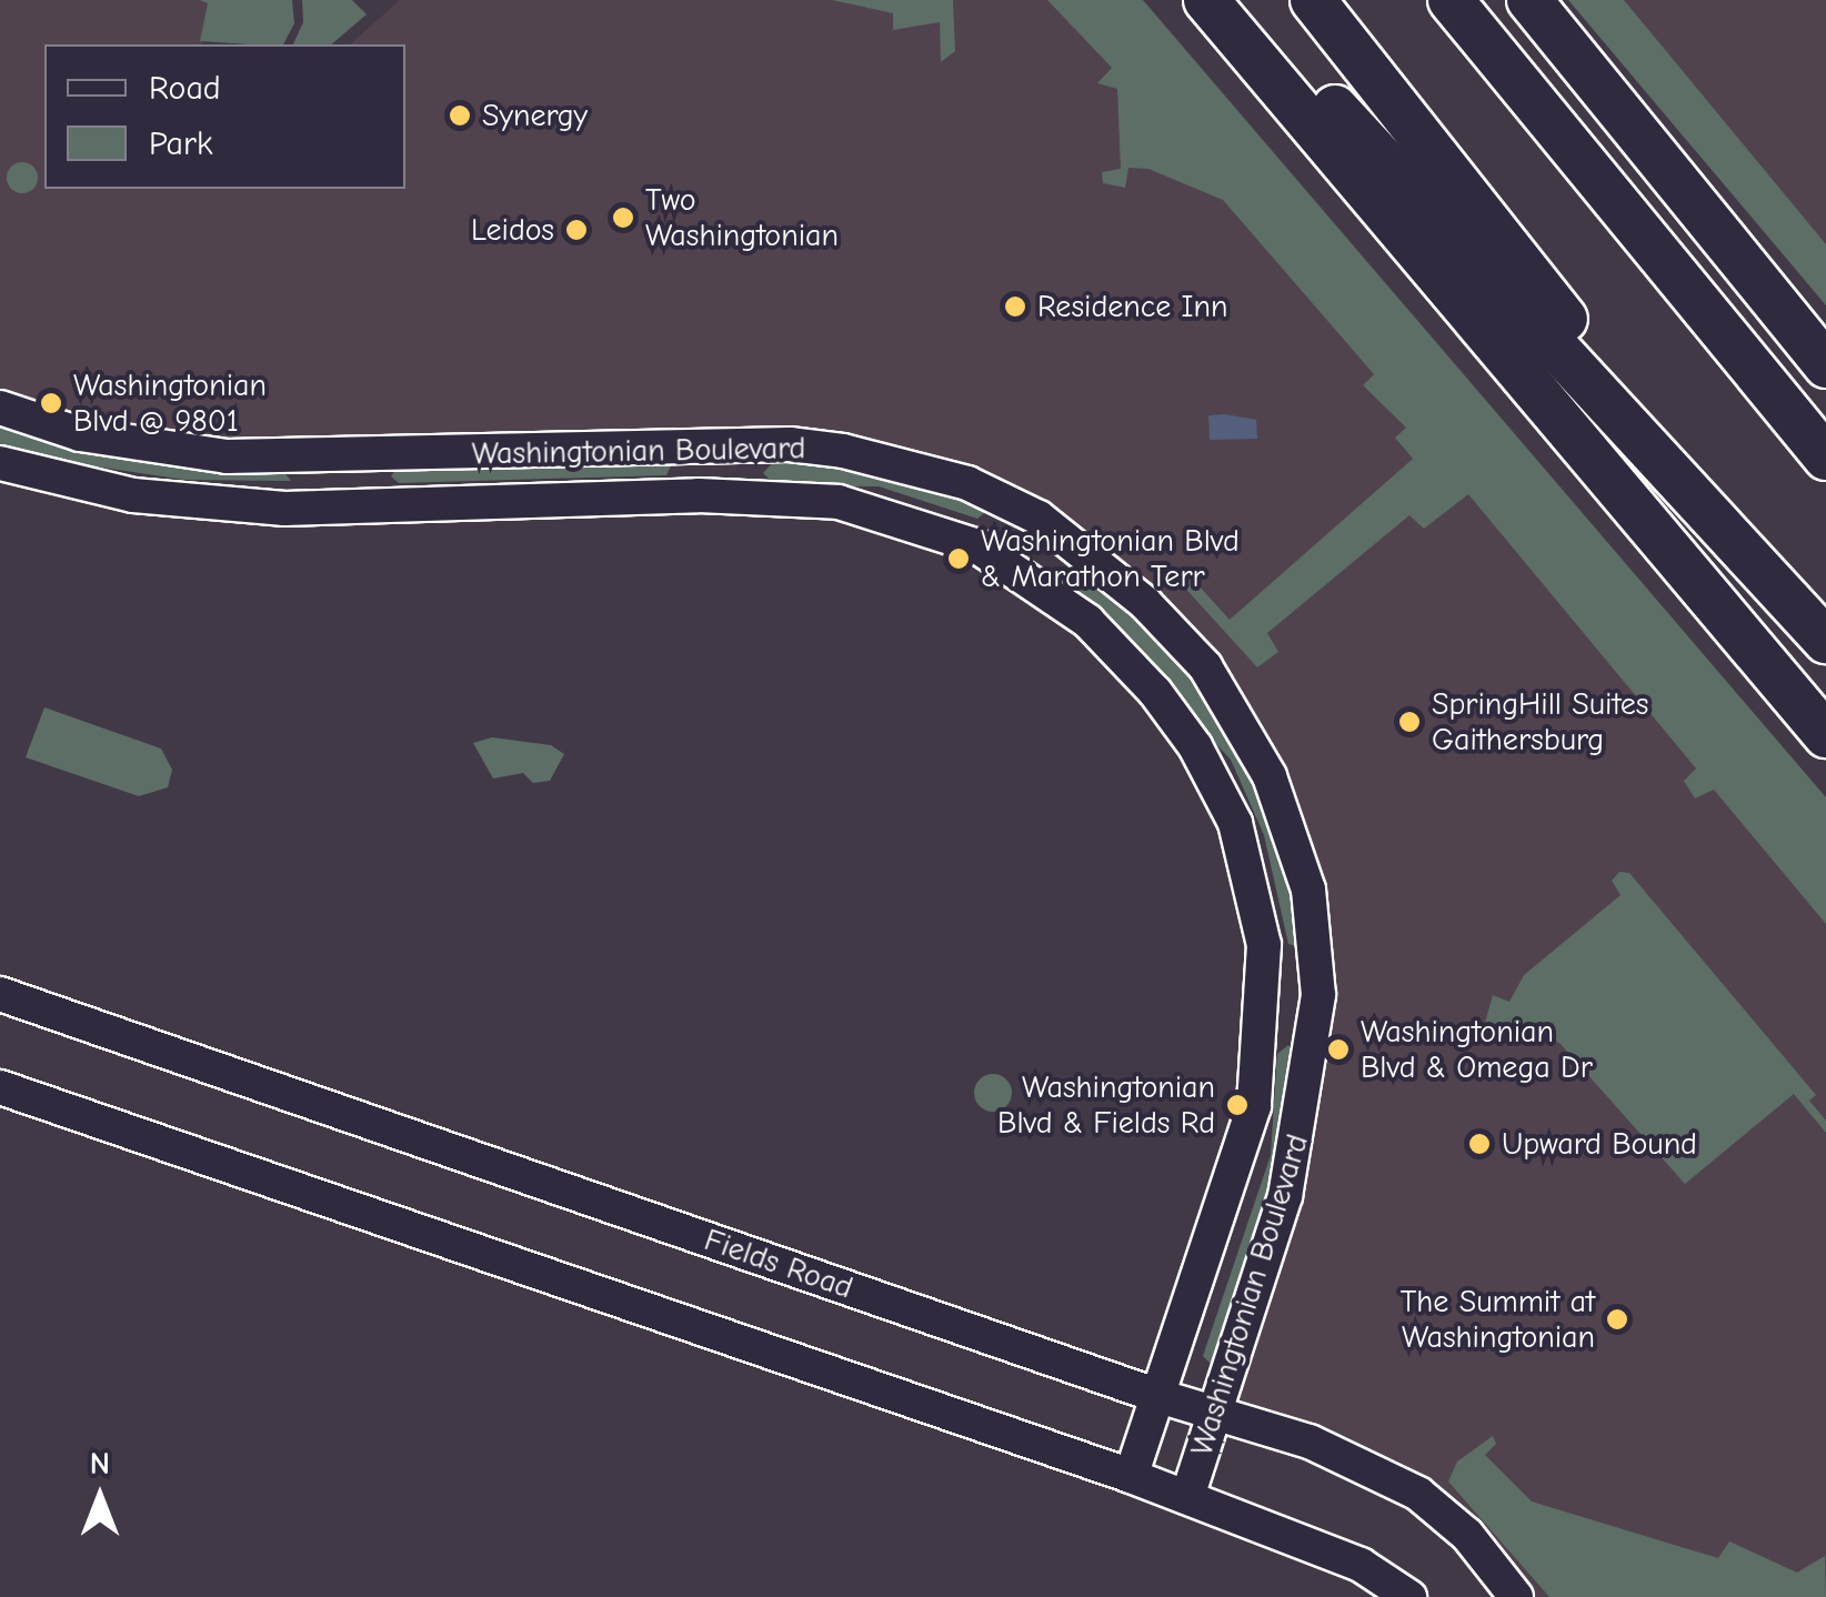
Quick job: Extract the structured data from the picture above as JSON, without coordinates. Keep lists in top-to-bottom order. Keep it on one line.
{"streets":{"street":["Washingtonian Boulevard","Fields Road"]},"crossings":[["Washingtonian Boulevard","Fields Road"]],"places":["Synergy","Two Washingtonian","Leidos","Residence Inn","Washingtonian Blvd @ 9801","Washingtonian Blvd & Marathon Terr","SpringHill Suites Gaithersburg","Washingtonian Blvd & Omega Dr","Washingtonian Blvd & Fields Rd","Upward Bound","The Summit at Washingtonian"],"legend":["Road","Park"],"north":"top"}
